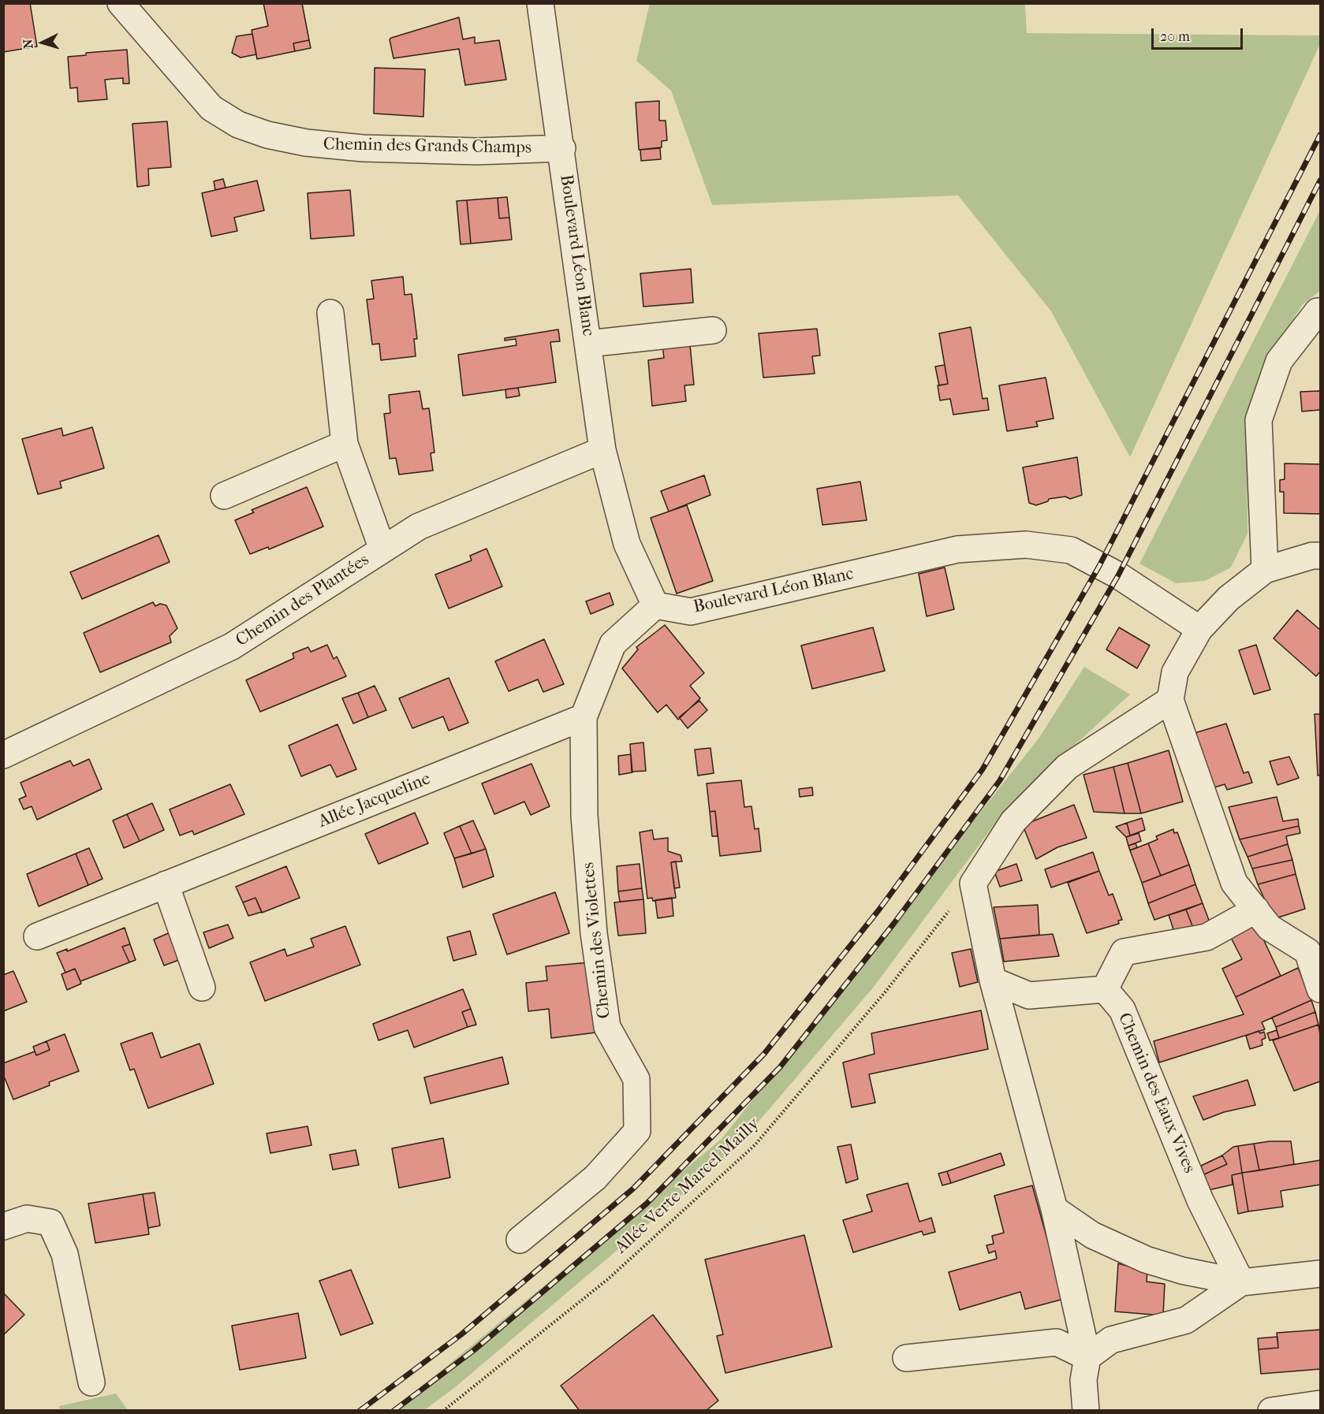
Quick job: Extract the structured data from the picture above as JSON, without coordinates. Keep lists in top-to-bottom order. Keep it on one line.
{"streets":{"street":["Chemin des Grands Champs","Boulevard Léon Blanc","Chemin des Plantées","Allée Jacqueline","Chemin des Violettes","Chemin des Eaux Vives"],"path":["Allée Verte Marcel Mailly"]},"crossings":[["Chemin des Grands Champs","Boulevard Léon Blanc"],["Boulevard Léon Blanc","Chemin des Plantées"],["Boulevard Léon Blanc","Chemin des Violettes"],["Allée Jacqueline","Chemin des Violettes"]],"scale_bar":"20 m","north":"left"}
